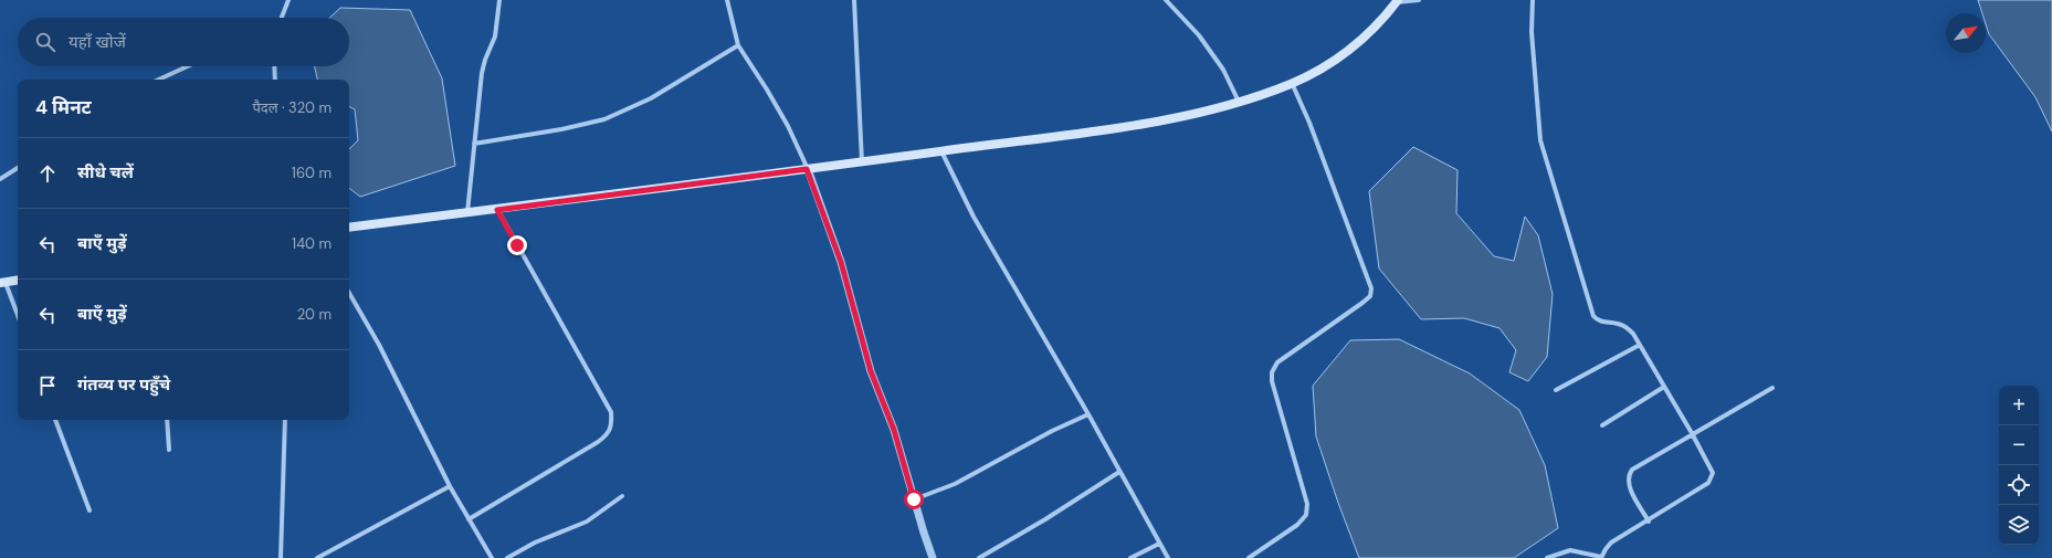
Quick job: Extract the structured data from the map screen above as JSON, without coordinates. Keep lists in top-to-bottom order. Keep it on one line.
{"north":"top right","page":{"search":"यहाँ खोजें","heading":["4 मिनट","पैदल · 320 m"],"list":[["सीधे चलें","160 m"],["बाएँ मुड़ें","140 m"],["बाएँ मुड़ें","20 m"],"गंतव्य पर पहुँचे"],"map_buttons":["+","−"]}}
